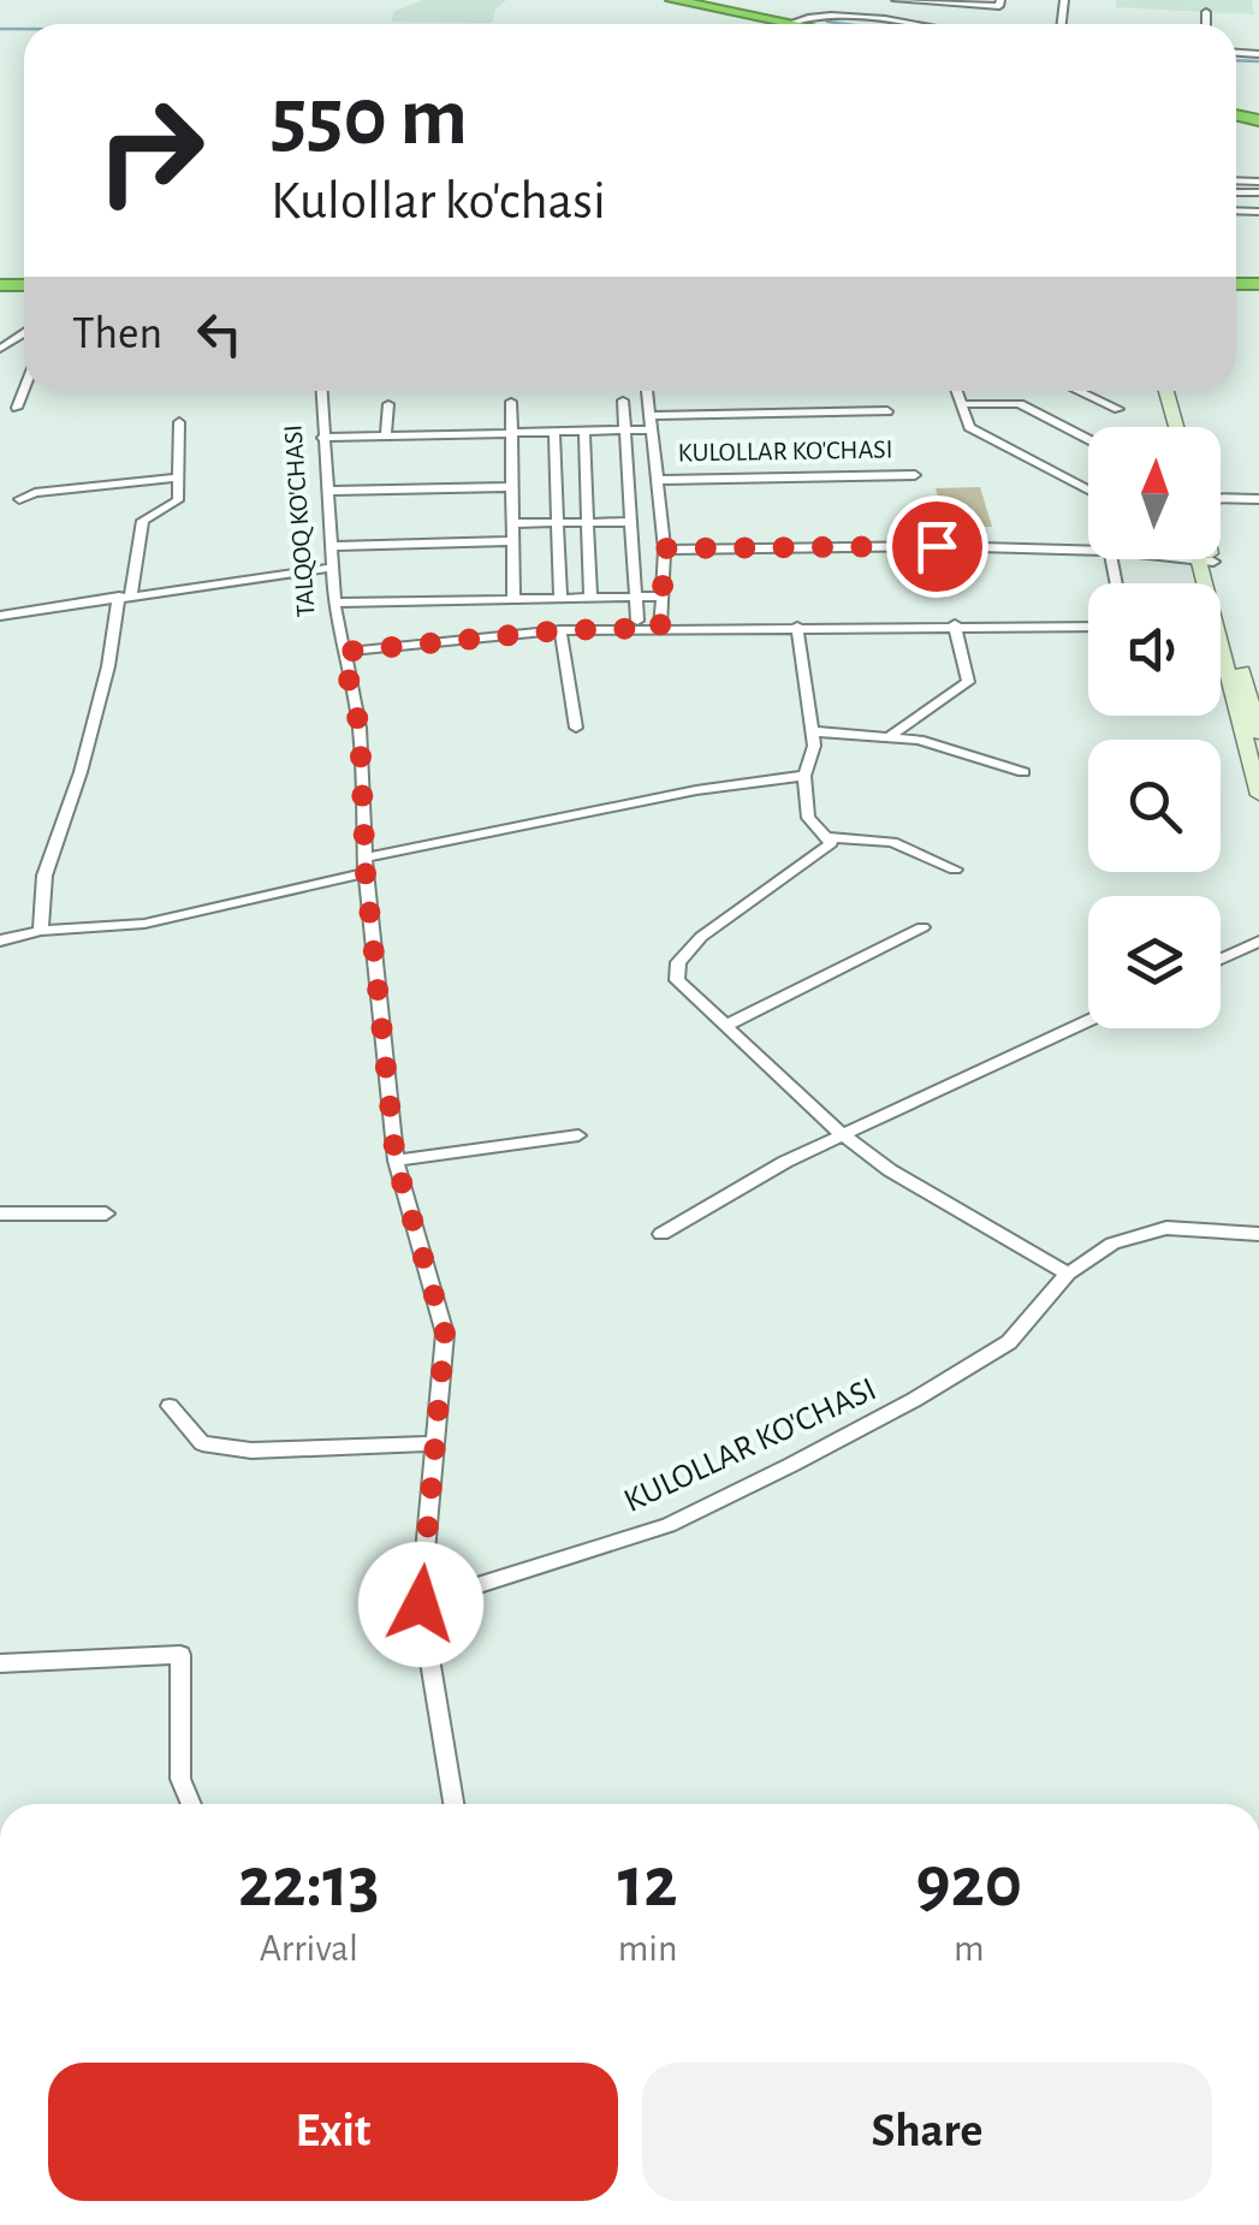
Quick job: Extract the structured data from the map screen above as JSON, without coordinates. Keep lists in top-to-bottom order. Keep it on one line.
{"streets":{"street":["KULOLLAR KO'CHASI","TALQOQ KO'CHASI"]},"crossings":[["KULOLLAR KO'CHASI","TALQOQ KO'CHASI"]],"north":"top","page":{"turn":["550 m","Kulollar ko'chasi"],"then":"Then","eta":["22:13","Arrival","12","min","920","m"],"buttons":["Exit","Share"]}}
